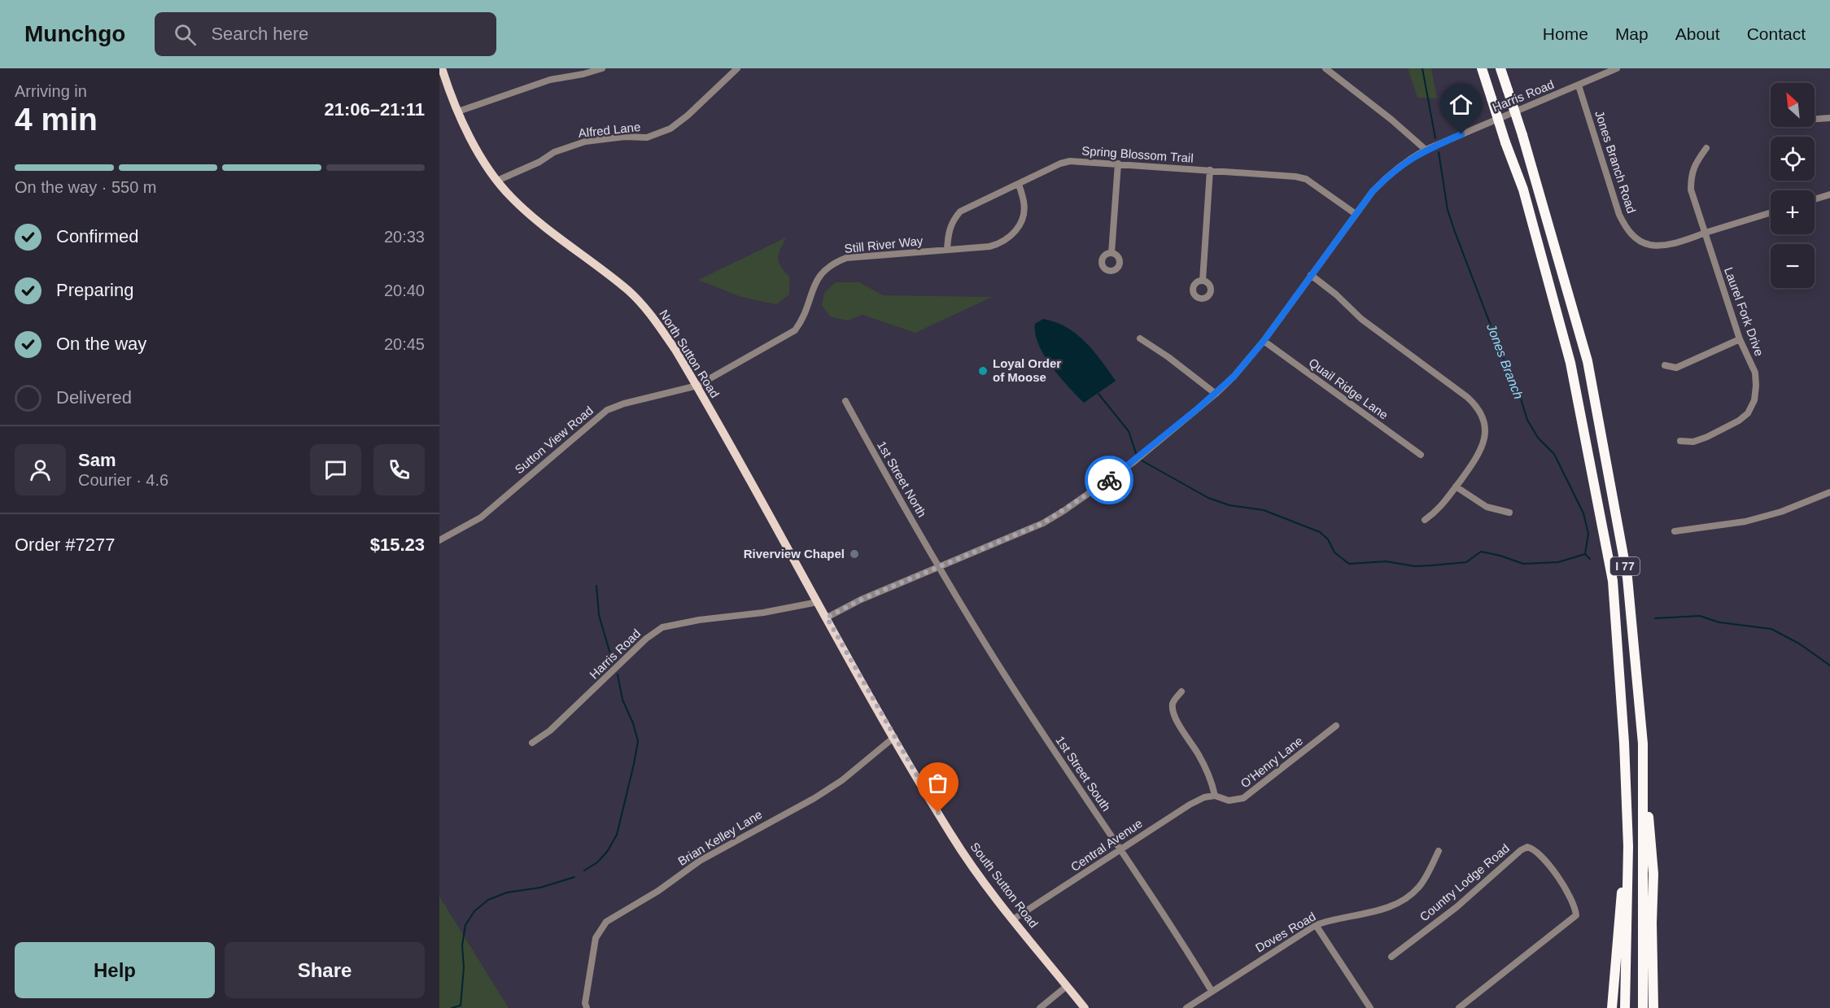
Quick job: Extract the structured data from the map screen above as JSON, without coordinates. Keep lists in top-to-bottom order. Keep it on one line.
{"streets":{"highway":["I 77"],"main road":["North Sutton Road","South Sutton Road"],"street":["Harris Road","Alfred Lane","Spring Blossom Trail","Jones Branch Road","Still River Way","Laurel Fork Drive","Quail Ridge Lane","Sutton View Road","1st Street North","O'Henry Lane","1st Street South","Brian Kelley Lane","Central Avenue","Country Lodge Road","Doves Road"]},"crossings":[["Harris Road","Spring Blossom Trail"],["Harris Road","Jones Branch Road"],["Harris Road","North Sutton Road"],["Harris Road","Quail Ridge Lane"],["Harris Road","1st Street North"],["Harris Road","1st Street South"],["Harris Road","South Sutton Road"],["Alfred Lane","North Sutton Road"],["Spring Blossom Trail","Still River Way"],["Jones Branch Road","Laurel Fork Drive"],["Still River Way","North Sutton Road"],["Still River Way","Sutton View Road"],["North Sutton Road","Sutton View Road"],["North Sutton Road","South Sutton Road"],["1st Street North","1st Street South"],["O'Henry Lane","Central Avenue"],["1st Street South","Central Avenue"],["1st Street South","Doves Road"],["Brian Kelley Lane","South Sutton Road"],["Central Avenue","South Sutton Road"]],"water":["Jones Branch"],"places":["Loyal Order of Moose","Riverview Chapel"],"north":"top left","page":{"header":"Munchgo","search":"Search here","nav":["Home","Map","About","Contact"],"heading":["4 min","Arriving in","21:06–21:11"],"panel":["Sam","Courier · 4.6","Order #7277","$15.23"],"map_buttons":["+","−"],"bar":"On the way · 550 m","list":[["Confirmed","20:33"],["Preparing","20:40"],["On the way","20:45"],"Delivered"],"buttons":["Help","Share"]}}
